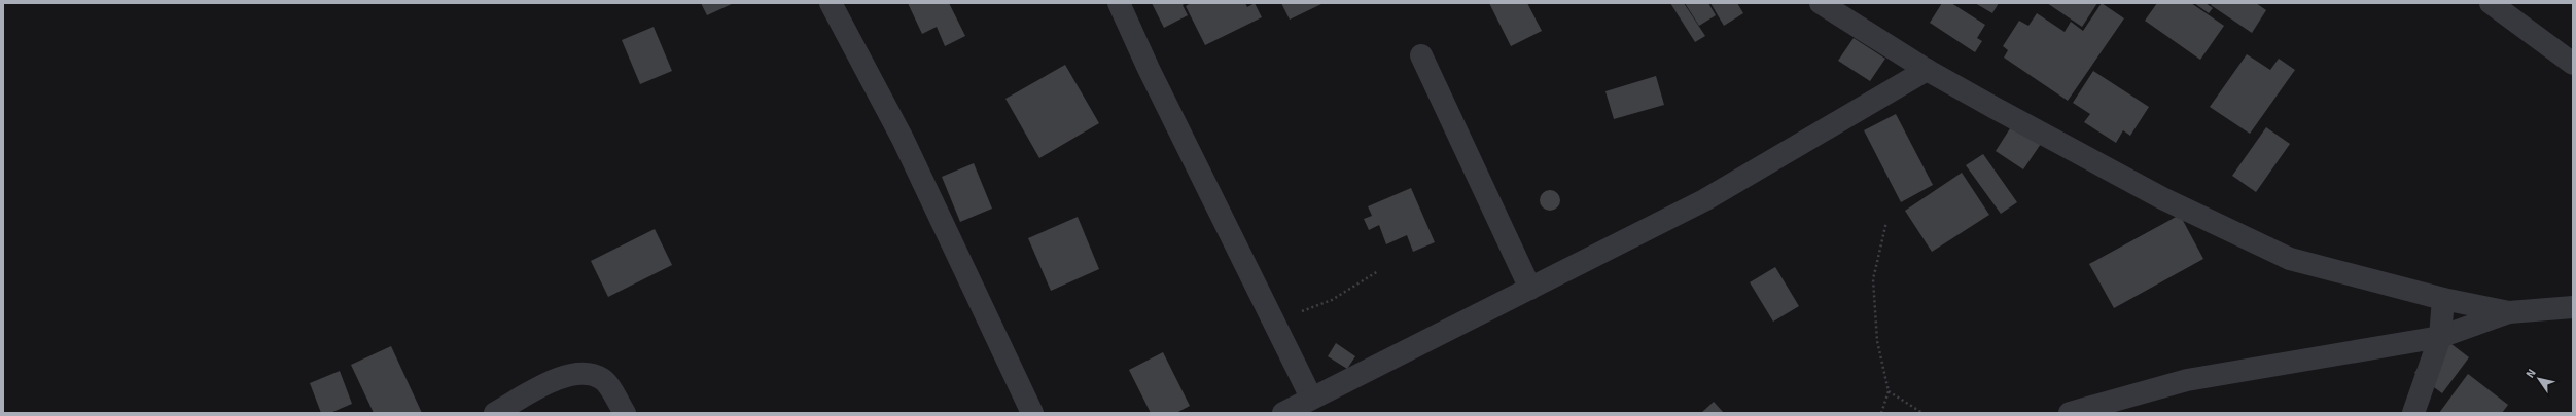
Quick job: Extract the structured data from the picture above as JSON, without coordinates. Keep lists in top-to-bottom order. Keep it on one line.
{"north":"top left"}
